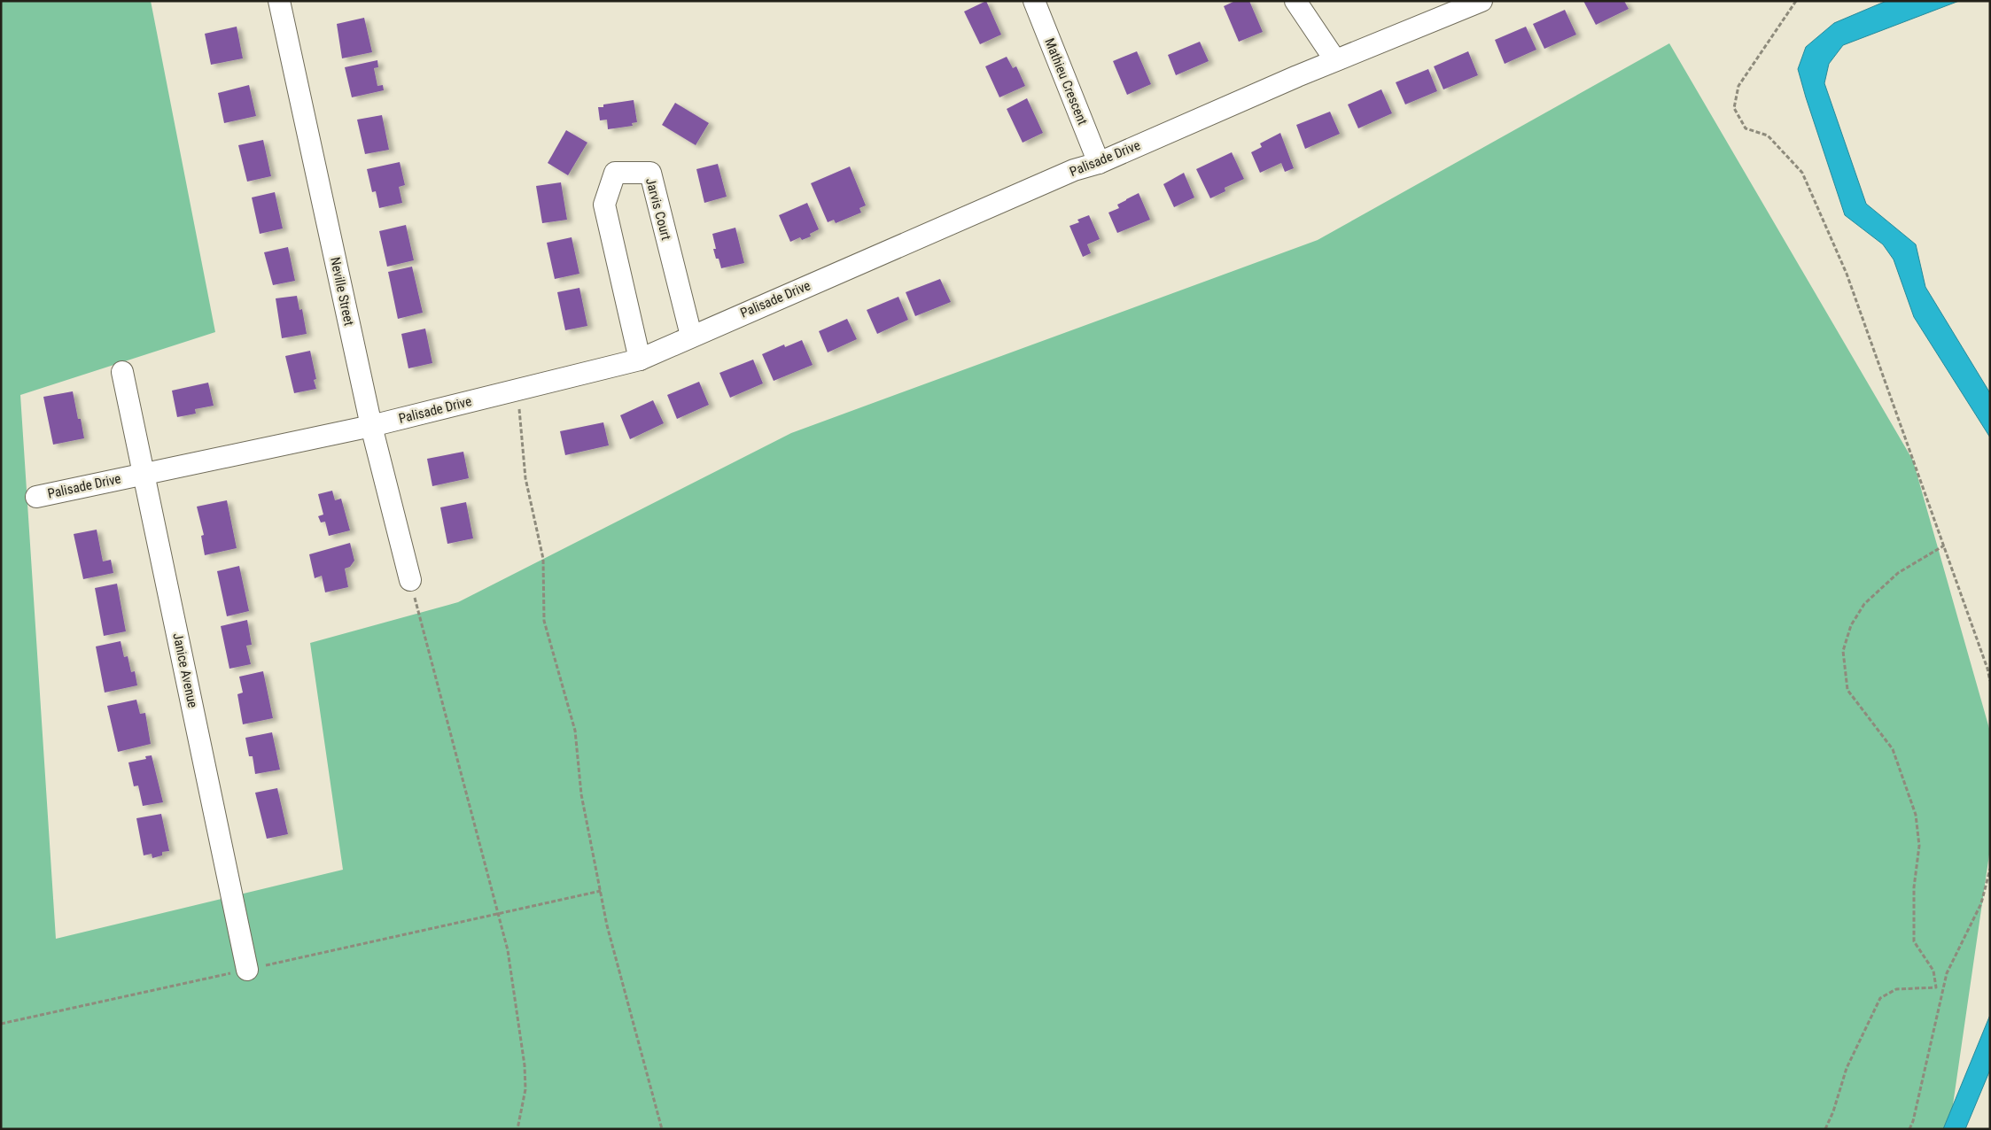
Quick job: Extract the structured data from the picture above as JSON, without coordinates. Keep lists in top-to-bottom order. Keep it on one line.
{"streets":{"street":["Mathieu Crescent","Palisade Drive","Jarvis Court","Neville Street","Janice Avenue"]},"crossings":[["Mathieu Crescent","Palisade Drive"],["Palisade Drive","Jarvis Court"],["Palisade Drive","Neville Street"],["Palisade Drive","Janice Avenue"]]}
